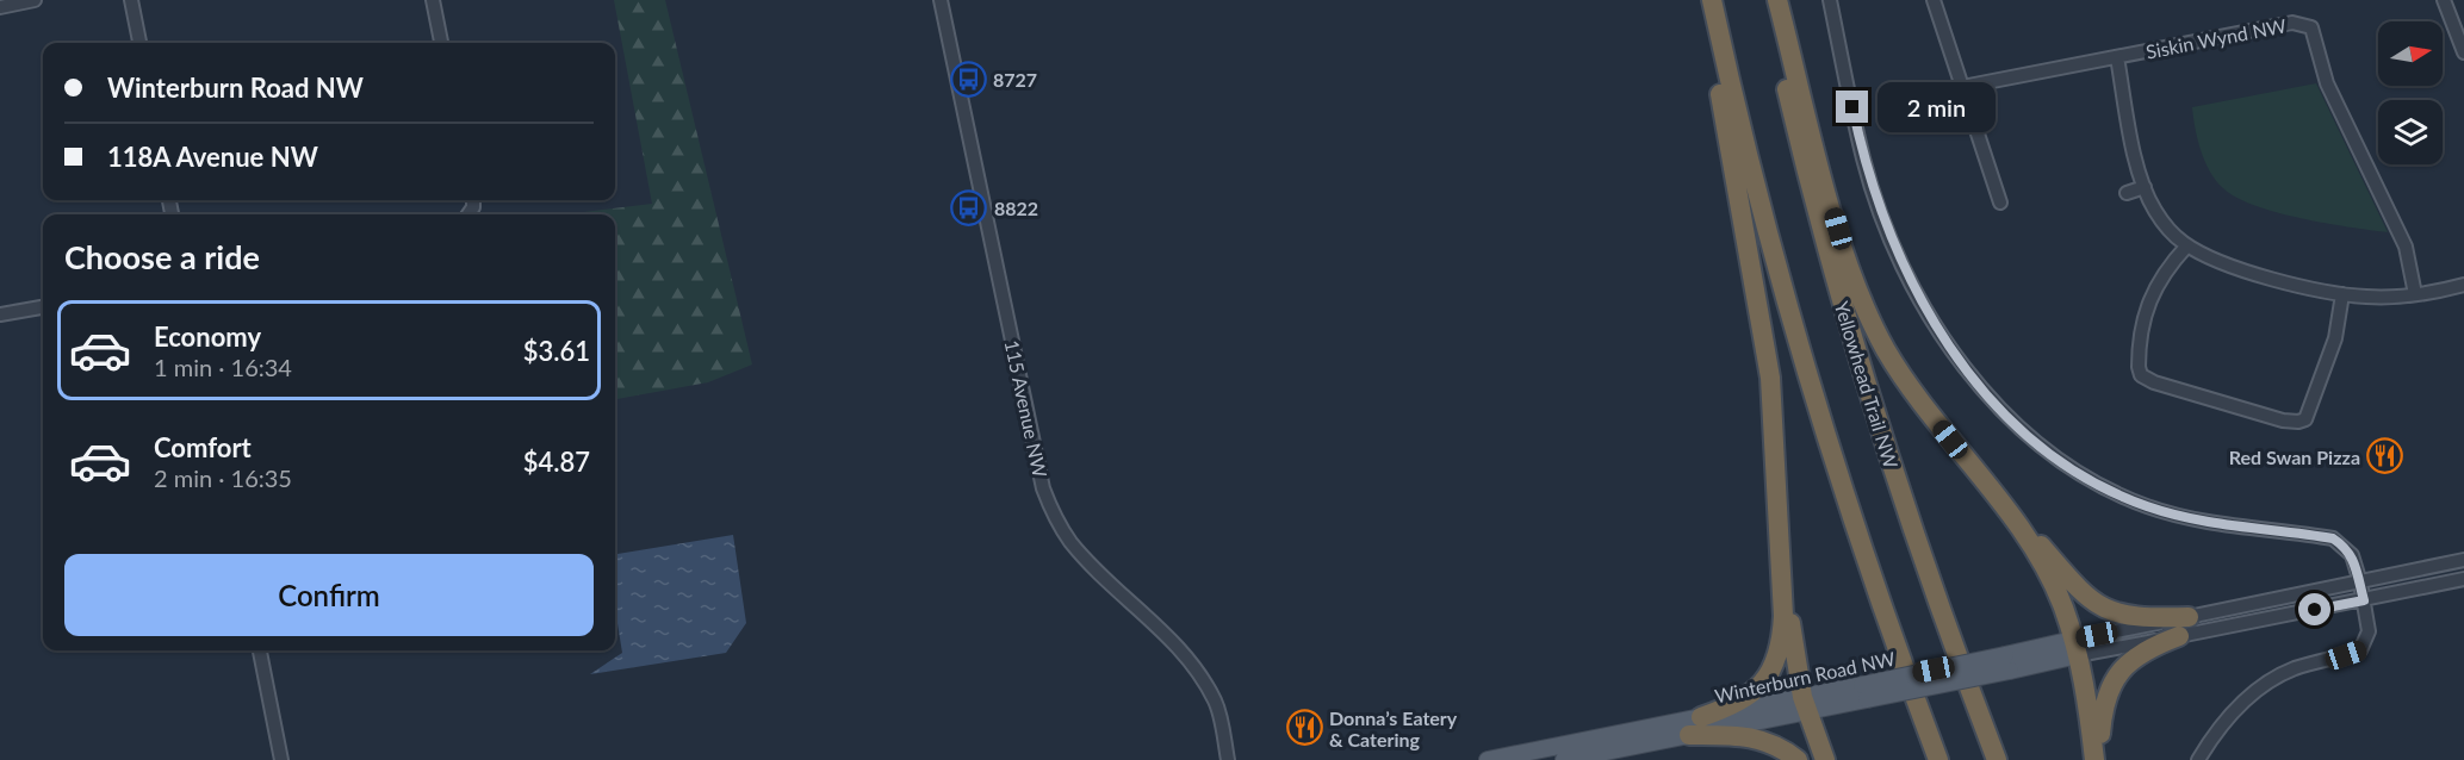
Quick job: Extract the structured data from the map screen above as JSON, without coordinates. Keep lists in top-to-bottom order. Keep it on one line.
{"streets":{"highway":["Yellowhead Trail NW"],"main road":["Winterburn Road NW"],"street":["Siskin Wynd NW","115 Avenue NW"]},"places":{"bus stop":["8727","8822"],"restaurant":["Red Swan Pizza","Donna’s Eatery & Catering"]},"north":"right","page":{"banner":["Winterburn Road NW","118A Avenue NW"],"bubble":"2 min","heading":"Choose a ride","list":[{"name":"Economy","note":"1 min · 16:34","value":"$3.61"},{"name":"Comfort","note":"2 min · 16:35","value":"$4.87"}],"buttons":"Confirm"}}
